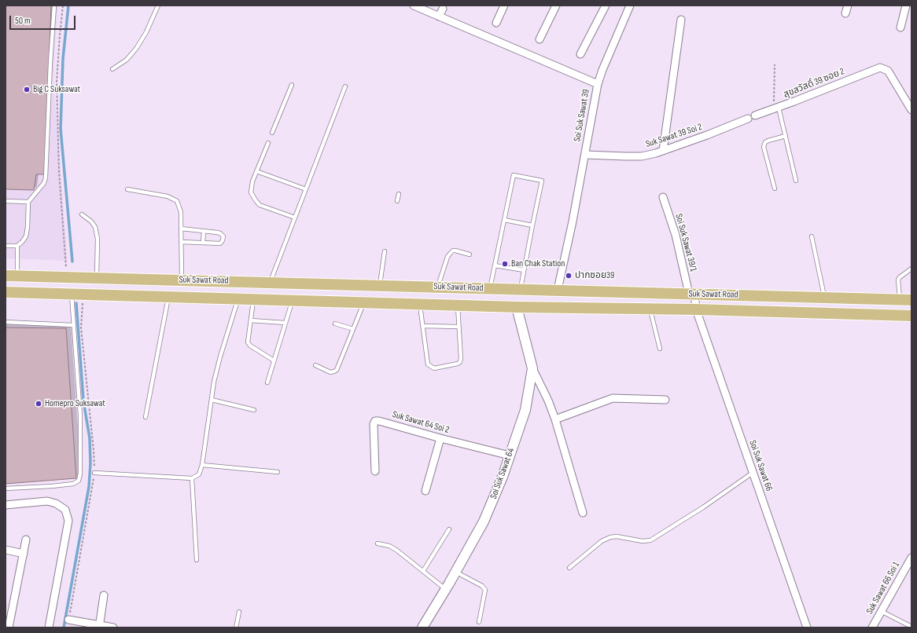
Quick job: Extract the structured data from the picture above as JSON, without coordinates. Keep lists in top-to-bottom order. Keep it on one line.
{"streets":{"main road":["Suk Sawat Road"],"street":["สุขสวัสดิ์ 39 ซอย 2","Soi Suk Sawat 39","Suk Sawat 39 Soi 2","Soi Suk Sawat 39/1","Suk Sawat 64 Soi 2","Soi Suk Sawat 66","Soi Suk Sawat 64","Suk Sawat 66 Soi 1"]},"crossings":[["Soi Suk Sawat 39","Suk Sawat 39 Soi 2"],["Soi Suk Sawat 39","Suk Sawat Road"],["Soi Suk Sawat 39/1","Suk Sawat Road"],["Soi Suk Sawat 39/1","Soi Suk Sawat 66"],["Suk Sawat Road","Soi Suk Sawat 66"],["Suk Sawat Road","Soi Suk Sawat 64"],["Suk Sawat 64 Soi 2","Soi Suk Sawat 64"]],"places":["Big C Suksawat","Ban Chak Station","ปากซอย39","Homepro Suksawat"],"scale_bar":"50 m"}
